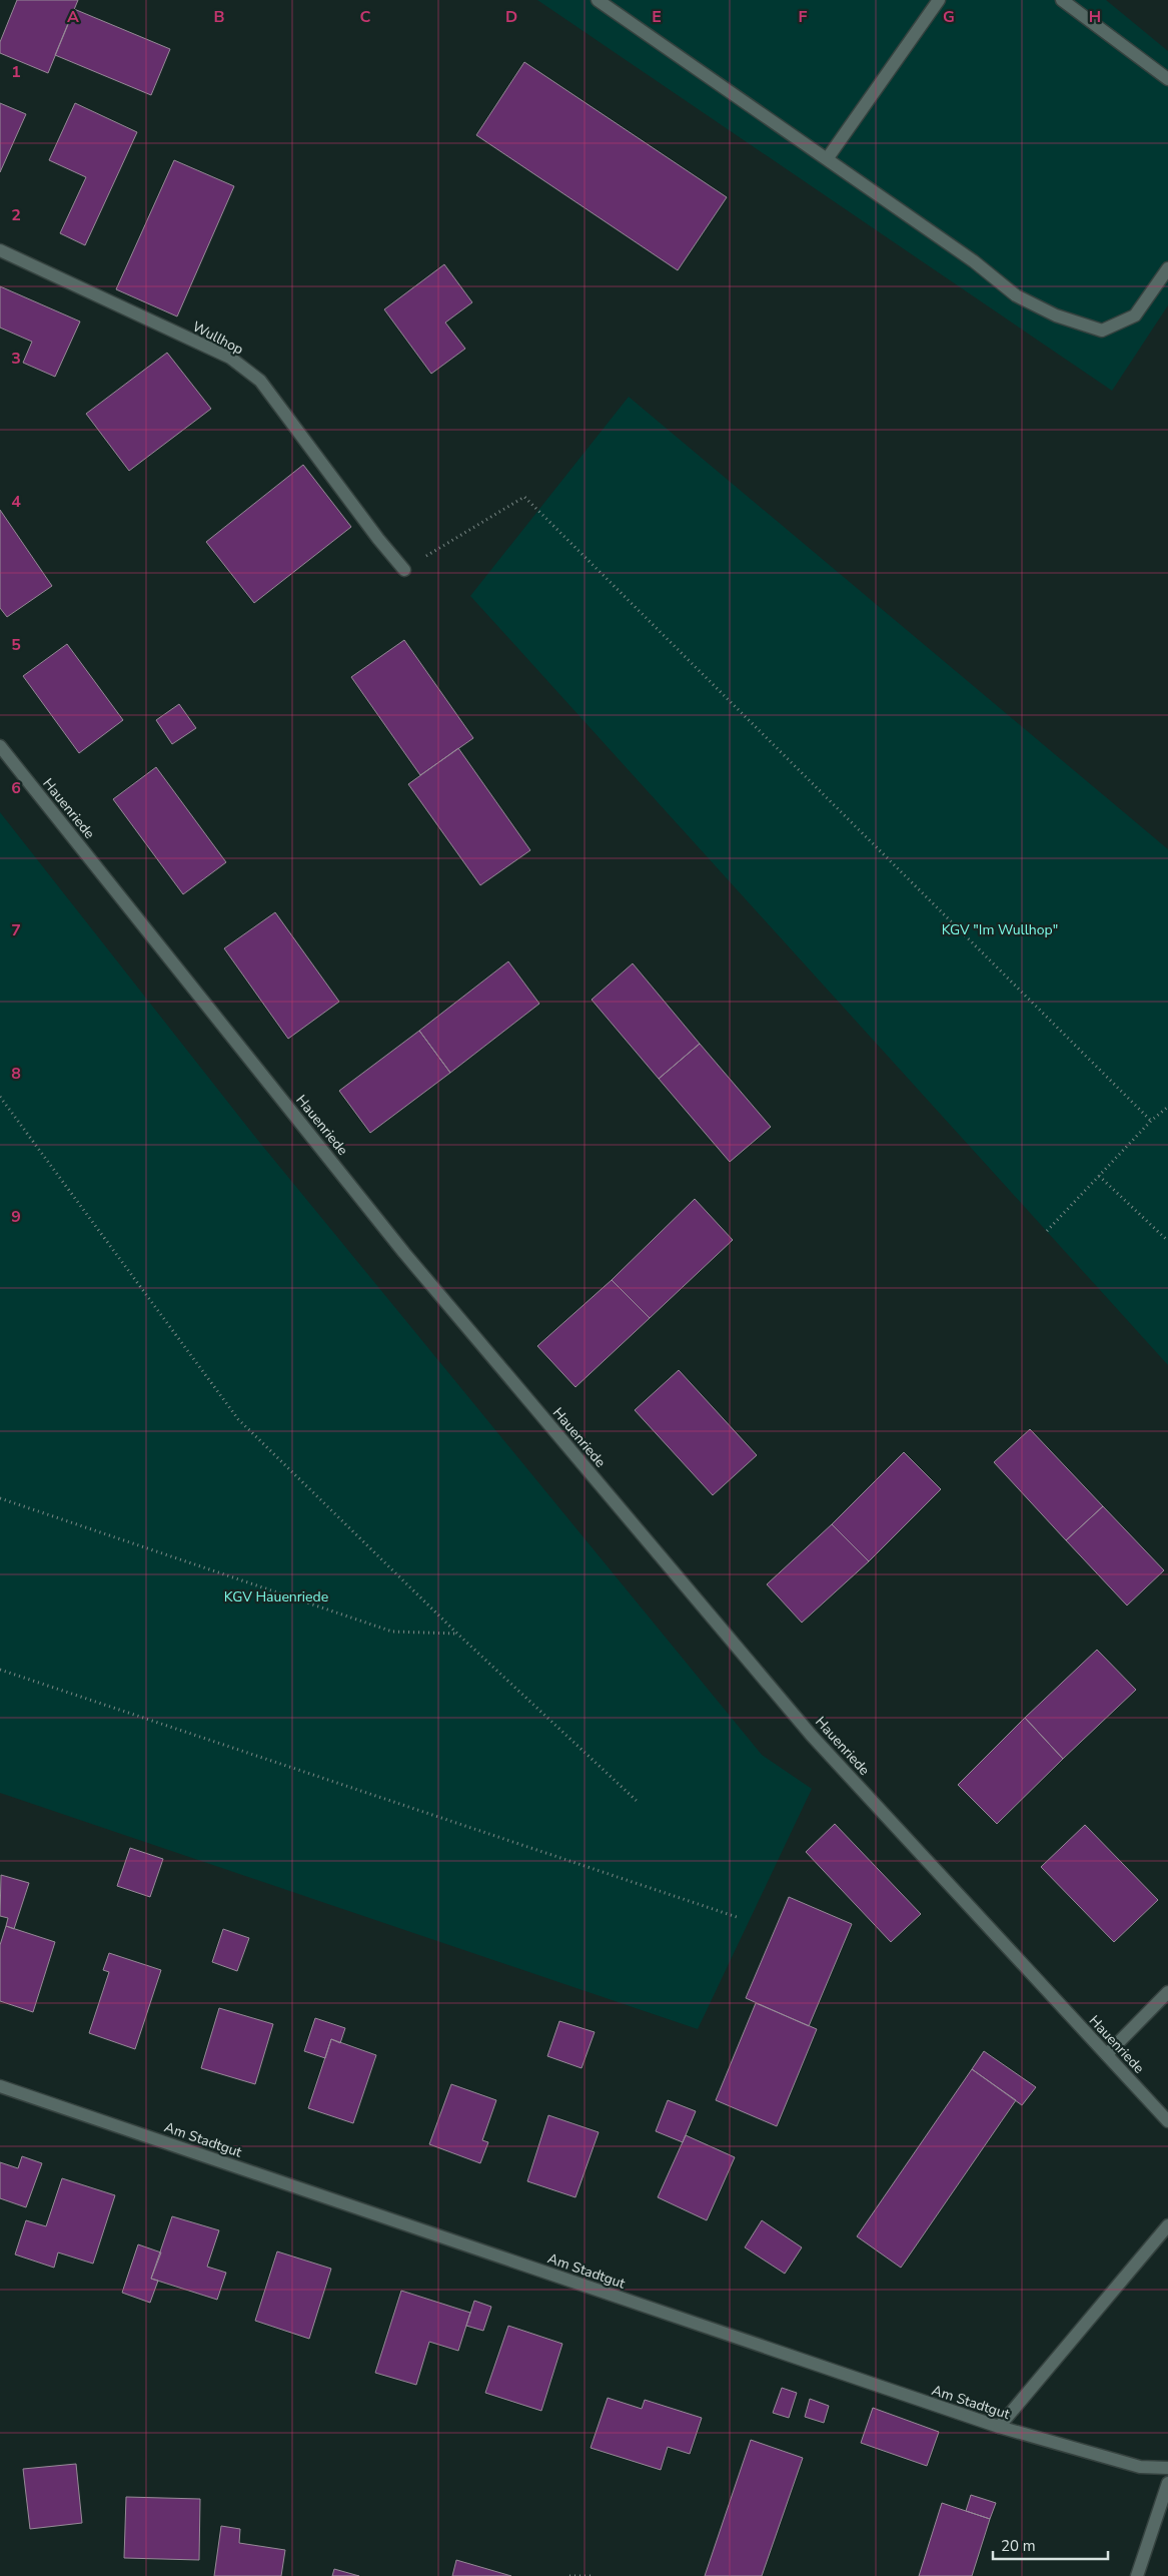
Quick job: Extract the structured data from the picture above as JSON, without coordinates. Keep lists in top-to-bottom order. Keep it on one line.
{"streets":{"street":["Wullhop","Hauenriede","Am Stadtgut"]},"parks":["KGV \"Im Wullhop\"","KGV Hauenriede"],"scale_bar":"20 m","grid":{"columns":["A","B","C","D","E","F","G","H"],"rows":["1","2","3","4","5","6","7","8","9"]}}
